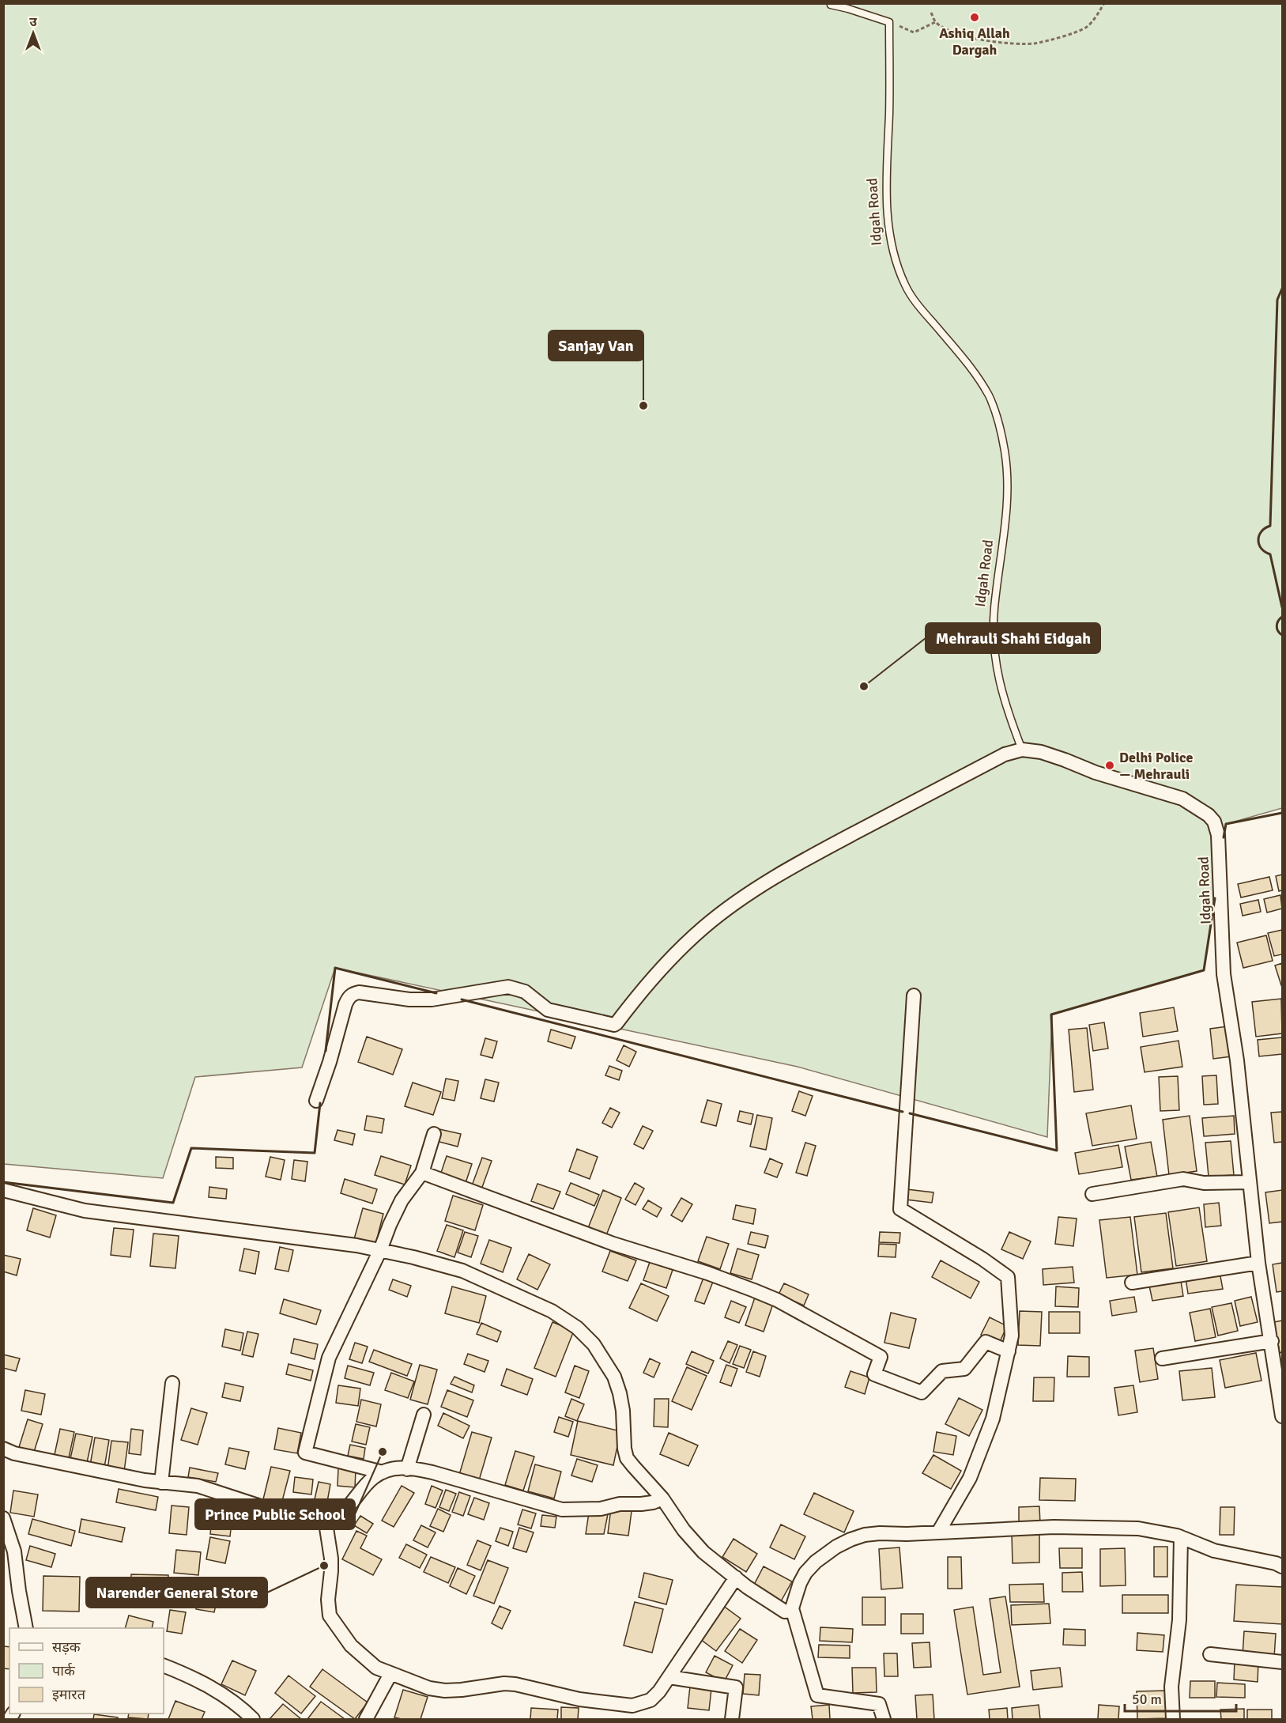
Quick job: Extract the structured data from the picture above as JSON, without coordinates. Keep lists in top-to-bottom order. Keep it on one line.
{"streets":{"street":["Idgah Road"]},"places":["Ashiq Allah Dargah","Sanjay Van","Mehrauli Shahi Eidgah","Delhi Police — Mehrauli","Prince Public School","Narender General Store"],"legend":["सड़क","पार्क","इमारत"],"scale_bar":"50 m","north":"top"}
